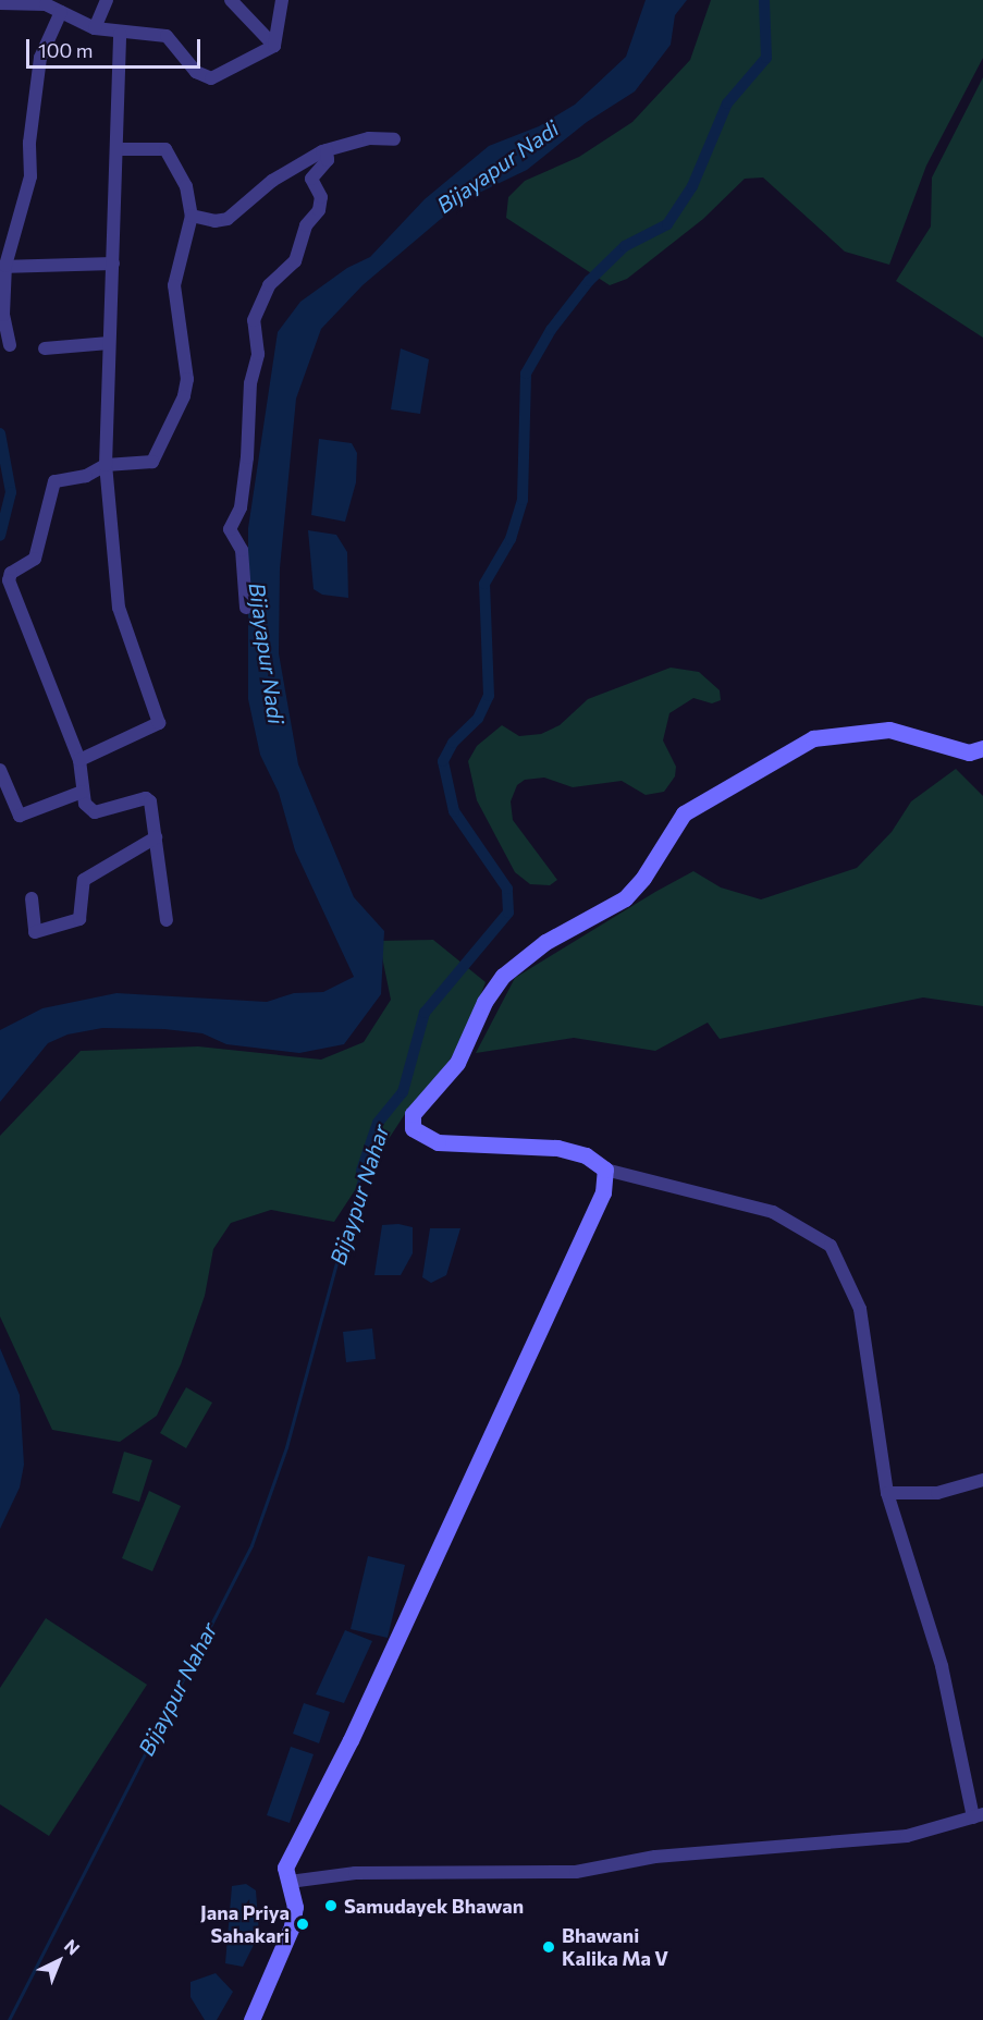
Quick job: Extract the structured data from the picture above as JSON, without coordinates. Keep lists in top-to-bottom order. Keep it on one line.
{"water":["Bijayapur Nadi","Bijaypur Nahar"],"places":["Samudayek Bhawan","Jana Priya Sahakari","Bhawani Kalika Ma V"],"scale_bar":"100 m","north":"top right"}
